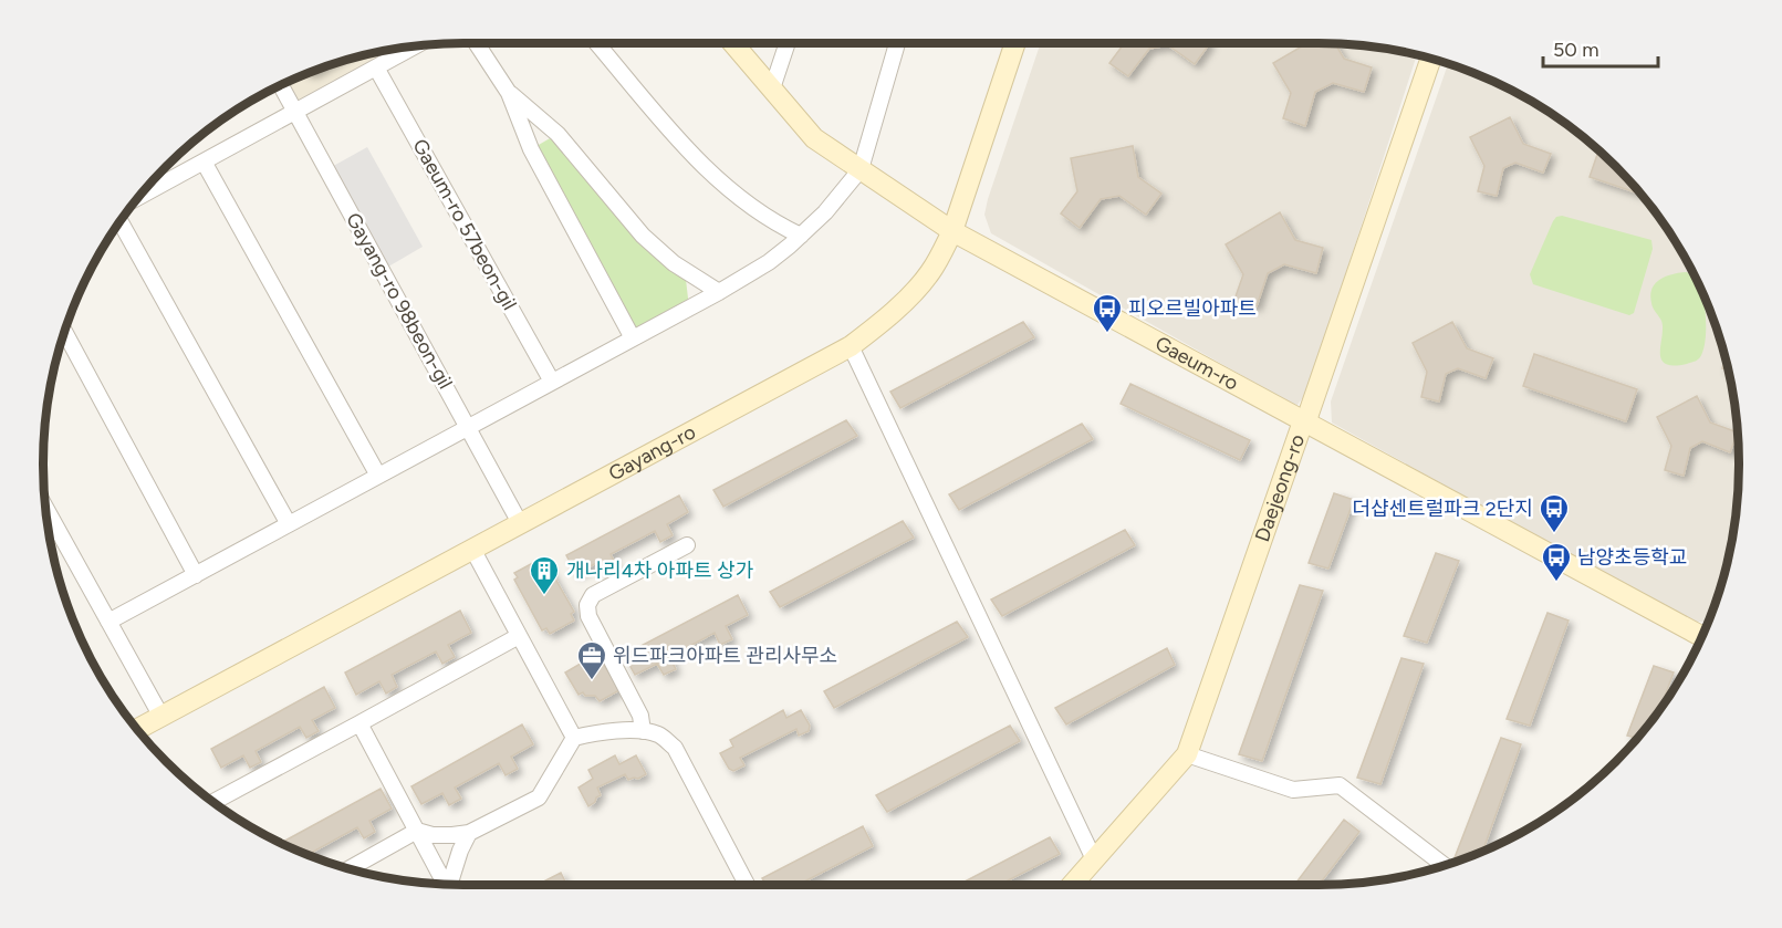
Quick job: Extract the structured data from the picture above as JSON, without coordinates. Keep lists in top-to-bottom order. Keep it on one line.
{"streets":{"street":["Gaeum-ro 57beon-gil","Gayang-ro 98beon-gil","Gaeum-ro","Gayang-ro","Daejeong-ro"]},"crossings":[["Gayang-ro 98beon-gil","Gayang-ro"],["Gaeum-ro","Gayang-ro"],["Gaeum-ro","Daejeong-ro"]],"places":{"bus stop":["피오르빌아파트","더샵센트럴파크 2단지","남양초등학교"],"building":["개나리4차 아파트 상가"],"office":["위드파크아파트 관리사무소"]},"scale_bar":"50 m"}
